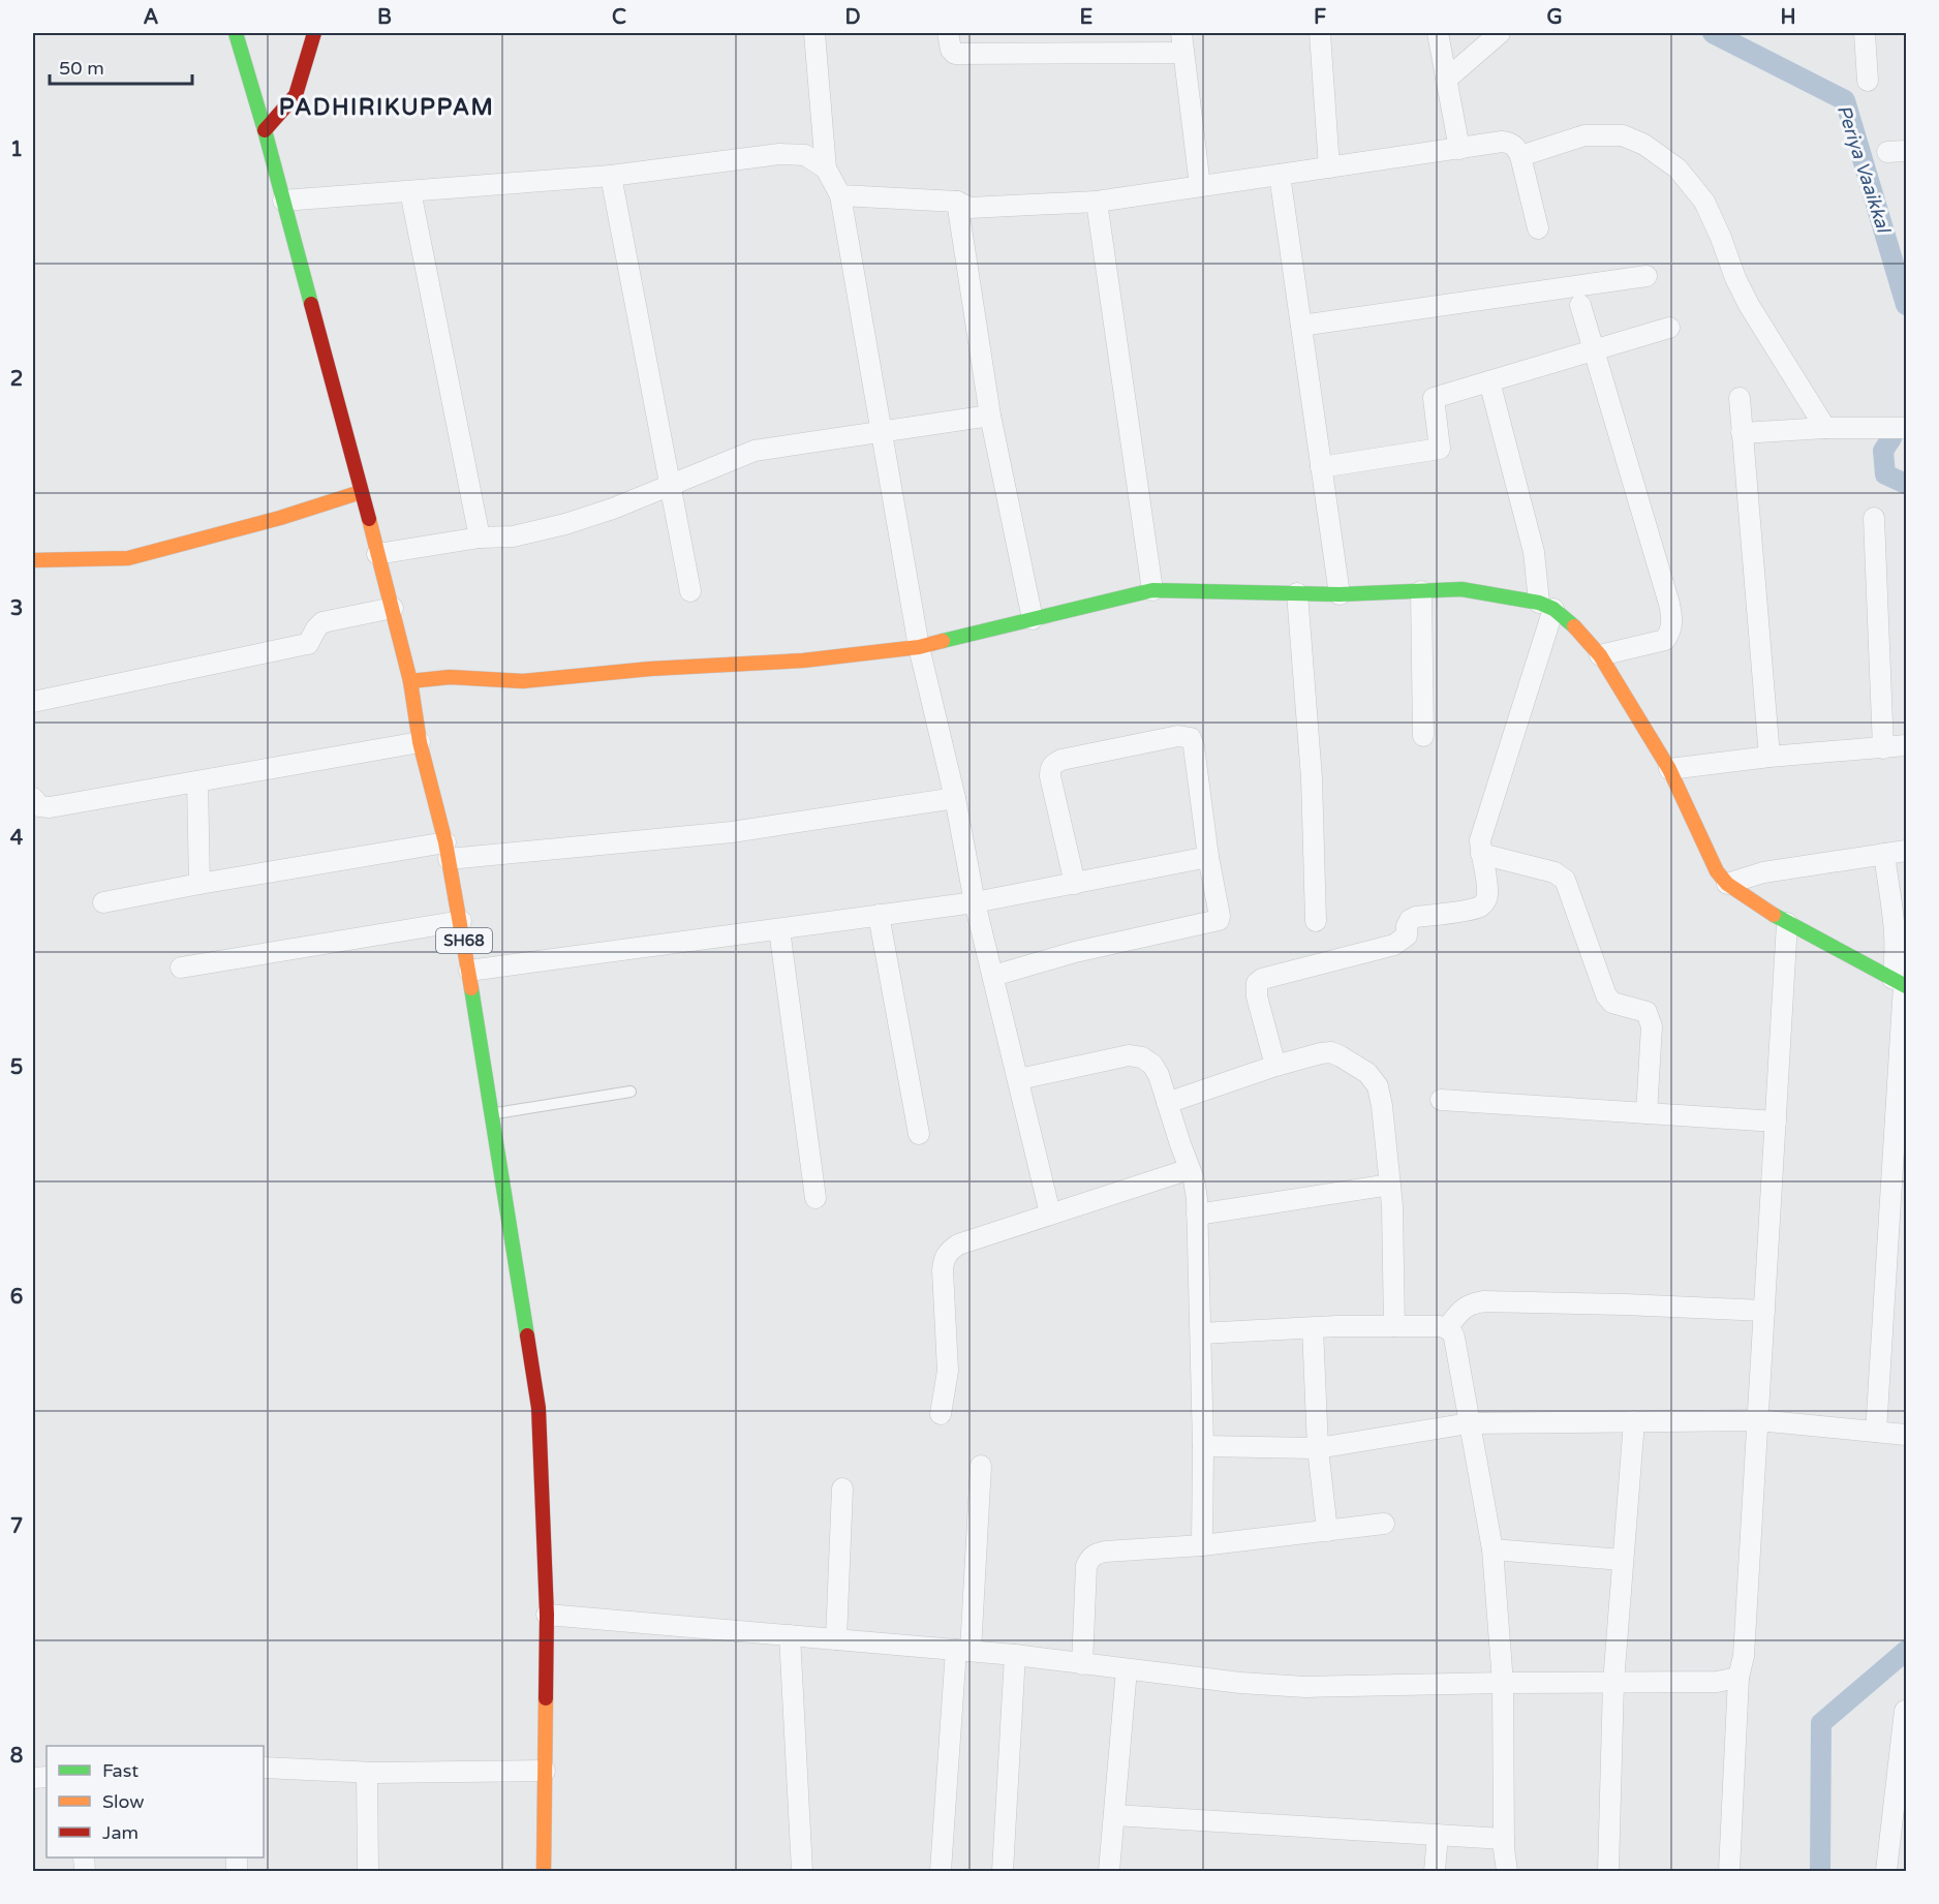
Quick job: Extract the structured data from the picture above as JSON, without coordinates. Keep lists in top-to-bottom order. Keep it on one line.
{"streets":{"street":["SH68"]},"districts":["PADHIRIKUPPAM"],"water":["Periya Vaaikkal"],"legend":["Fast","Slow","Jam"],"scale_bar":"50 m","grid":{"columns":["A","B","C","D","E","F","G","H"],"rows":["1","2","3","4","5","6","7","8"]}}
